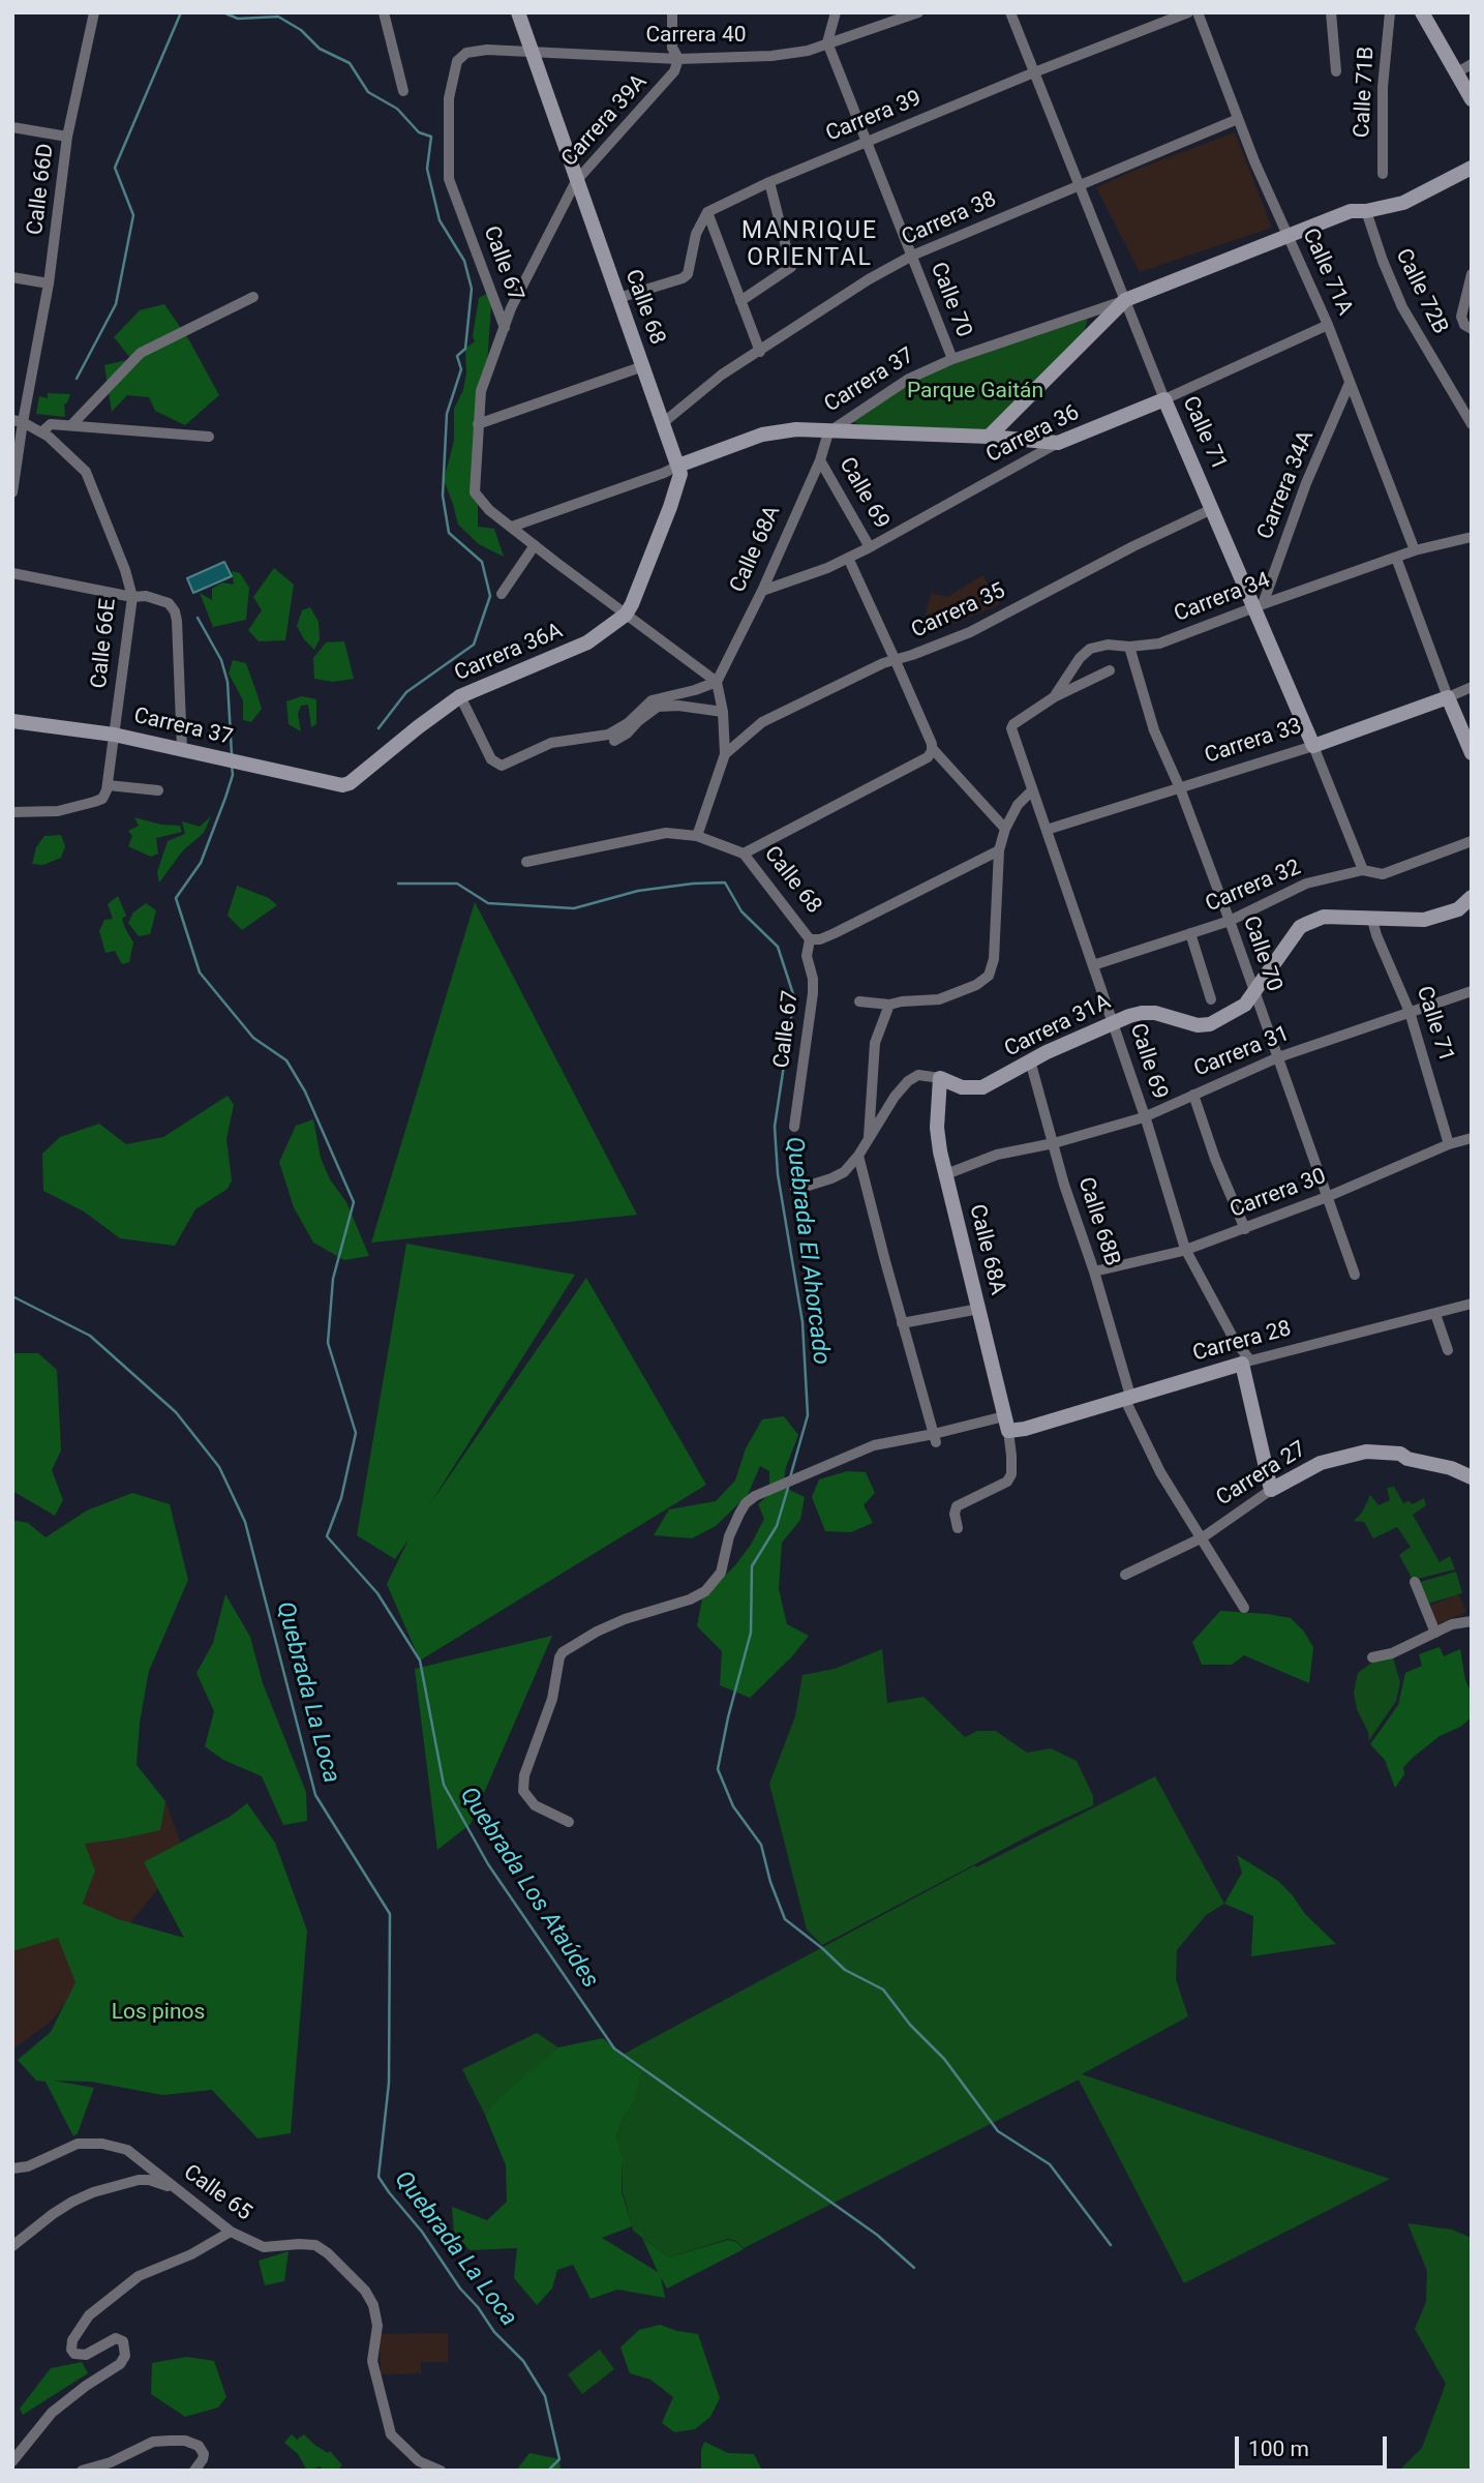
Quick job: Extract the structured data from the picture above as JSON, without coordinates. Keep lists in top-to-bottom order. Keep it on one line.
{"streets":{"street":["Carrera 40","Calle 71B","Carrera 39","Carrera 39A","Calle 66D","Carrera 38","Calle 67","Calle 71A","Calle 72B","Calle 70","Calle 68","Carrera 37","Calle 71","Carrera 36","Carrera 34A","Calle 69","Calle 68A","Carrera 34","Carrera 35","Calle 66E","Carrera 36A","Carrera 33","Carrera 32","Carrera 31A","Carrera 31","Carrera 30","Calle 68B","Carrera 28","Carrera 27","Calle 65"]},"crossings":[["Carrera 40","Carrera 39A"],["Carrera 40","Calle 67"],["Carrera 40","Calle 70"],["Carrera 40","Calle 68"],["Carrera 39","Calle 70"],["Carrera 39","Calle 71"],["Carrera 39A","Calle 67"],["Carrera 39A","Calle 68"],["Carrera 38","Calle 71A"],["Carrera 38","Calle 70"],["Carrera 38","Calle 68"],["Carrera 38","Calle 71"],["Calle 67","Calle 68"],["Calle 67","Carrera 37"],["Calle 71A","Carrera 37"],["Calle 71A","Carrera 36"],["Calle 71A","Carrera 34A"],["Calle 71A","Carrera 34"],["Calle 72B","Carrera 37"],["Calle 70","Carrera 37"],["Calle 70","Carrera 34"],["Calle 70","Carrera 33"],["Calle 70","Carrera 32"],["Calle 70","Carrera 31A"],["Calle 70","Carrera 31"],["Calle 70","Carrera 30"],["Calle 68","Carrera 37"],["Calle 68","Carrera 36A"],["Carrera 37","Calle 71"],["Carrera 37","Calle 68A"],["Carrera 37","Calle 66E"],["Carrera 37","Carrera 36A"],["Calle 71","Carrera 36"],["Calle 71","Carrera 34A"],["Calle 71","Carrera 34"],["Calle 71","Carrera 35"],["Calle 71","Carrera 33"],["Calle 71","Carrera 32"],["Calle 71","Carrera 31A"],["Calle 71","Carrera 31"],["Calle 71","Carrera 30"],["Carrera 36","Calle 69"],["Carrera 36","Calle 68A"],["Carrera 34A","Carrera 34"],["Calle 69","Calle 68A"],["Calle 69","Carrera 34"],["Calle 69","Carrera 33"],["Calle 69","Carrera 32"],["Calle 69","Carrera 31A"],["Calle 69","Carrera 31"],["Calle 69","Carrera 30"],["Calle 69","Carrera 28"],["Calle 69","Carrera 27"],["Calle 68A","Carrera 31A"],["Calle 68A","Carrera 31"],["Calle 68A","Carrera 28"],["Carrera 31A","Calle 68B"],["Carrera 31","Calle 68B"],["Carrera 30","Calle 68B"],["Calle 68B","Carrera 28"],["Calle 68B","Carrera 27"]],"districts":["MANRIQUE ORIENTAL"],"water":["Quebrada El Ahorcado","Quebrada La Loca","Quebrada Los Ataúdes"],"parks":["Parque Gaitán","Los pinos"],"scale_bar":"100 m"}
